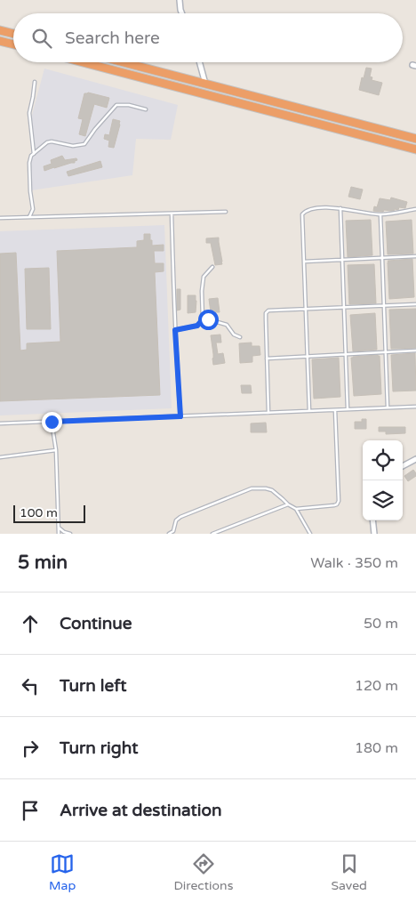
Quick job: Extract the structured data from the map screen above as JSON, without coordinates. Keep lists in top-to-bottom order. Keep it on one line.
{"scale_bar":"100 m","page":{"search":"Search here","scale":"100 m","heading":["5 min","Walk · 350 m"],"list":[["Continue","50 m"],["Turn left","120 m"],["Turn right","180 m"],"Arrive at destination"],"nav":["Map","Directions","Saved"]}}
